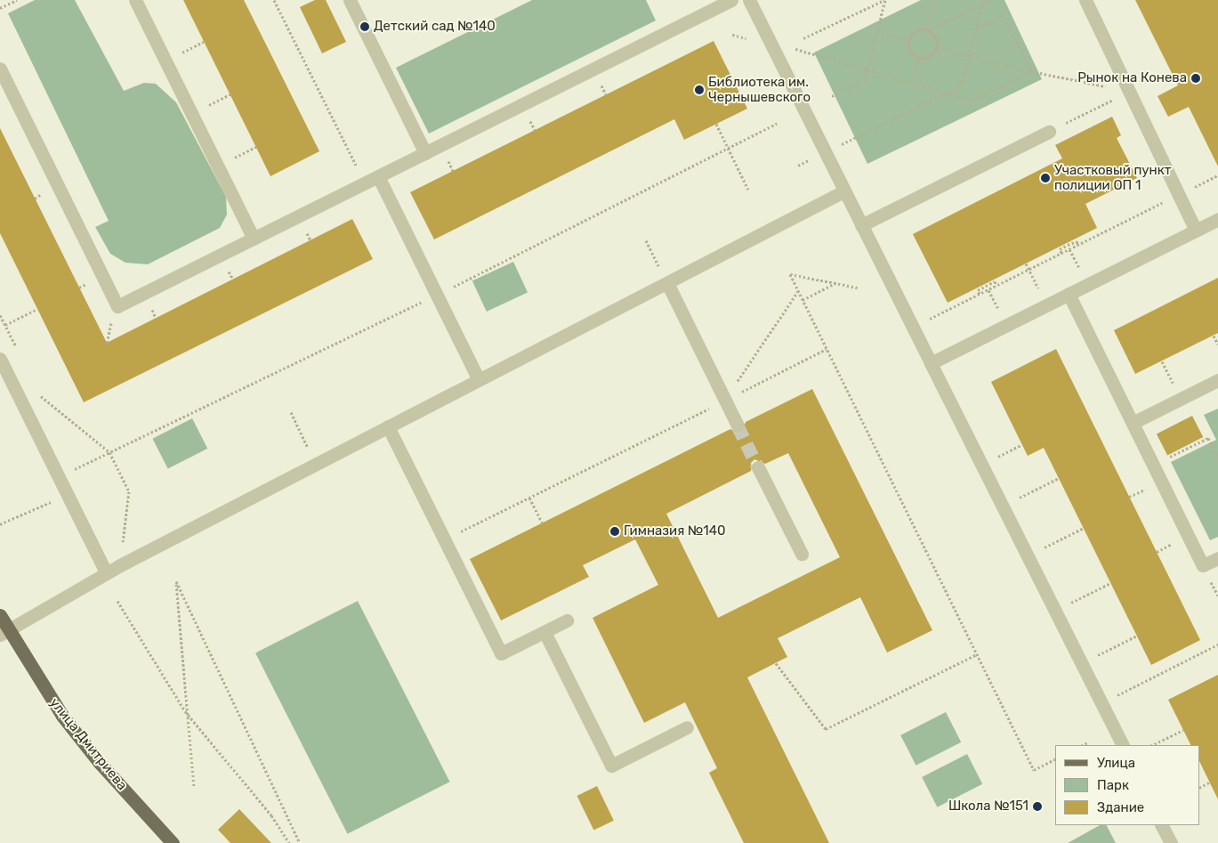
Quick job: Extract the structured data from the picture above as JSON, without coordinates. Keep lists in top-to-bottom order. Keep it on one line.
{"streets":{"main road":["улица Дмитриева"]},"places":["Детский сад №140","Рынок на Конева","Библиотека им. Чернышевского","Участковый пункт полиции ОП 1","Гимназия №140","Школа №151"],"legend":["Улица","Парк","Здание"]}
